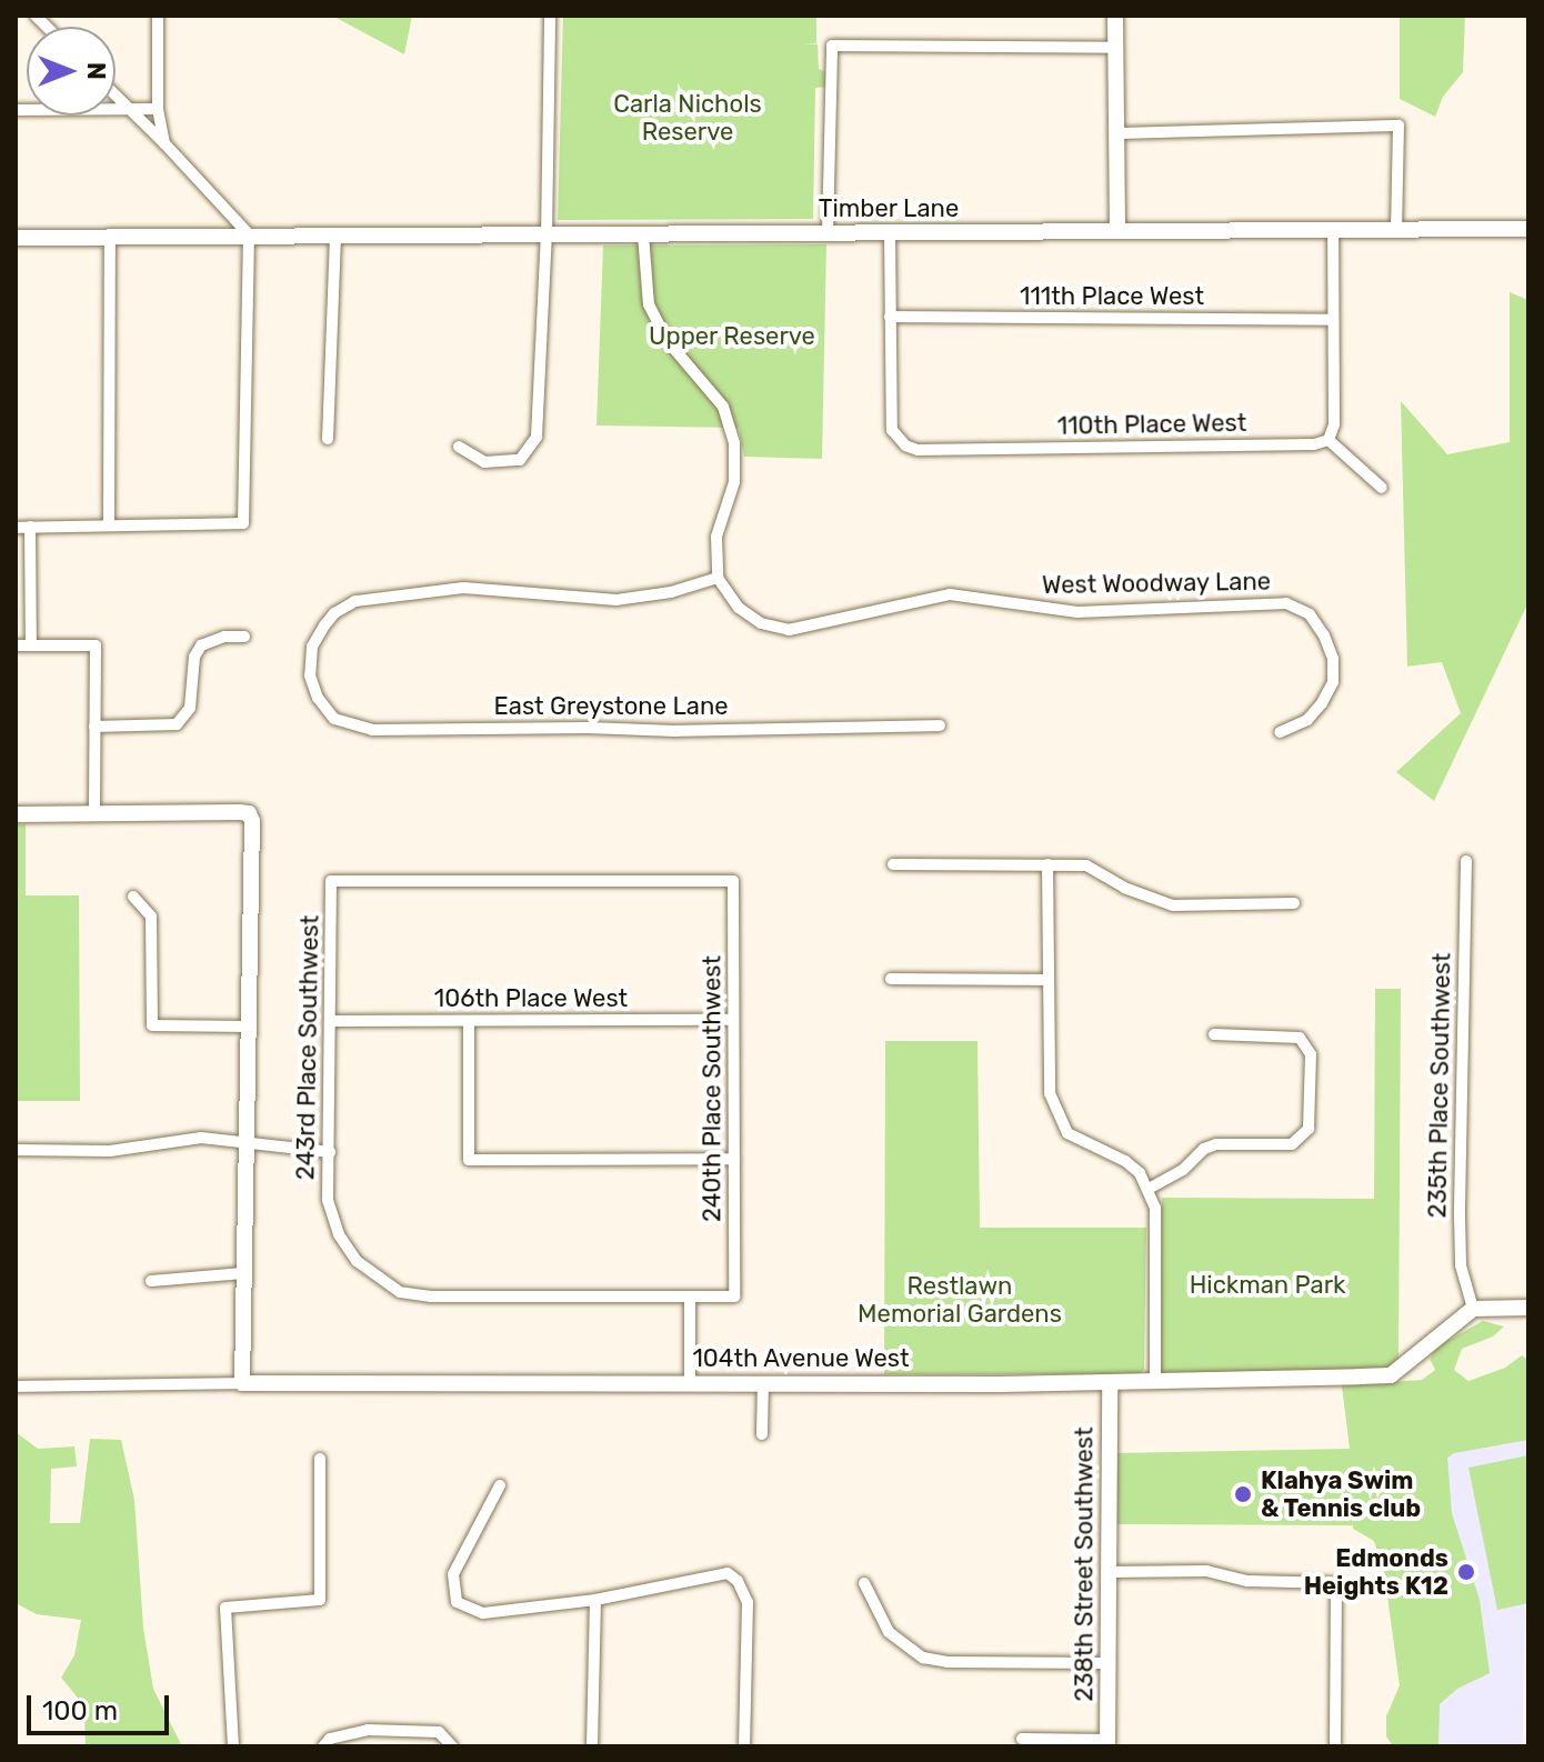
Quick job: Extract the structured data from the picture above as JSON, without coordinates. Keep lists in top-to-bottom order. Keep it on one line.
{"streets":{"street":["Timber Lane","111th Place West","110th Place West","West Woodway Lane","East Greystone Lane","106th Place West","243rd Place Southwest","235th Place Southwest","240th Place Southwest","104th Avenue West","238th Street Southwest"]},"crossings":[["111th Place West","110th Place West"],["West Woodway Lane","East Greystone Lane"],["106th Place West","243rd Place Southwest"],["106th Place West","240th Place Southwest"],["243rd Place Southwest","240th Place Southwest"],["235th Place Southwest","104th Avenue West"],["104th Avenue West","238th Street Southwest"]],"parks":["Carla Nichols Reserve","Upper Reserve","Restlawn Memorial Gardens","Hickman Park"],"places":["Klahya Swim & Tennis club","Edmonds Heights K12"],"scale_bar":"100 m","north":"right"}
